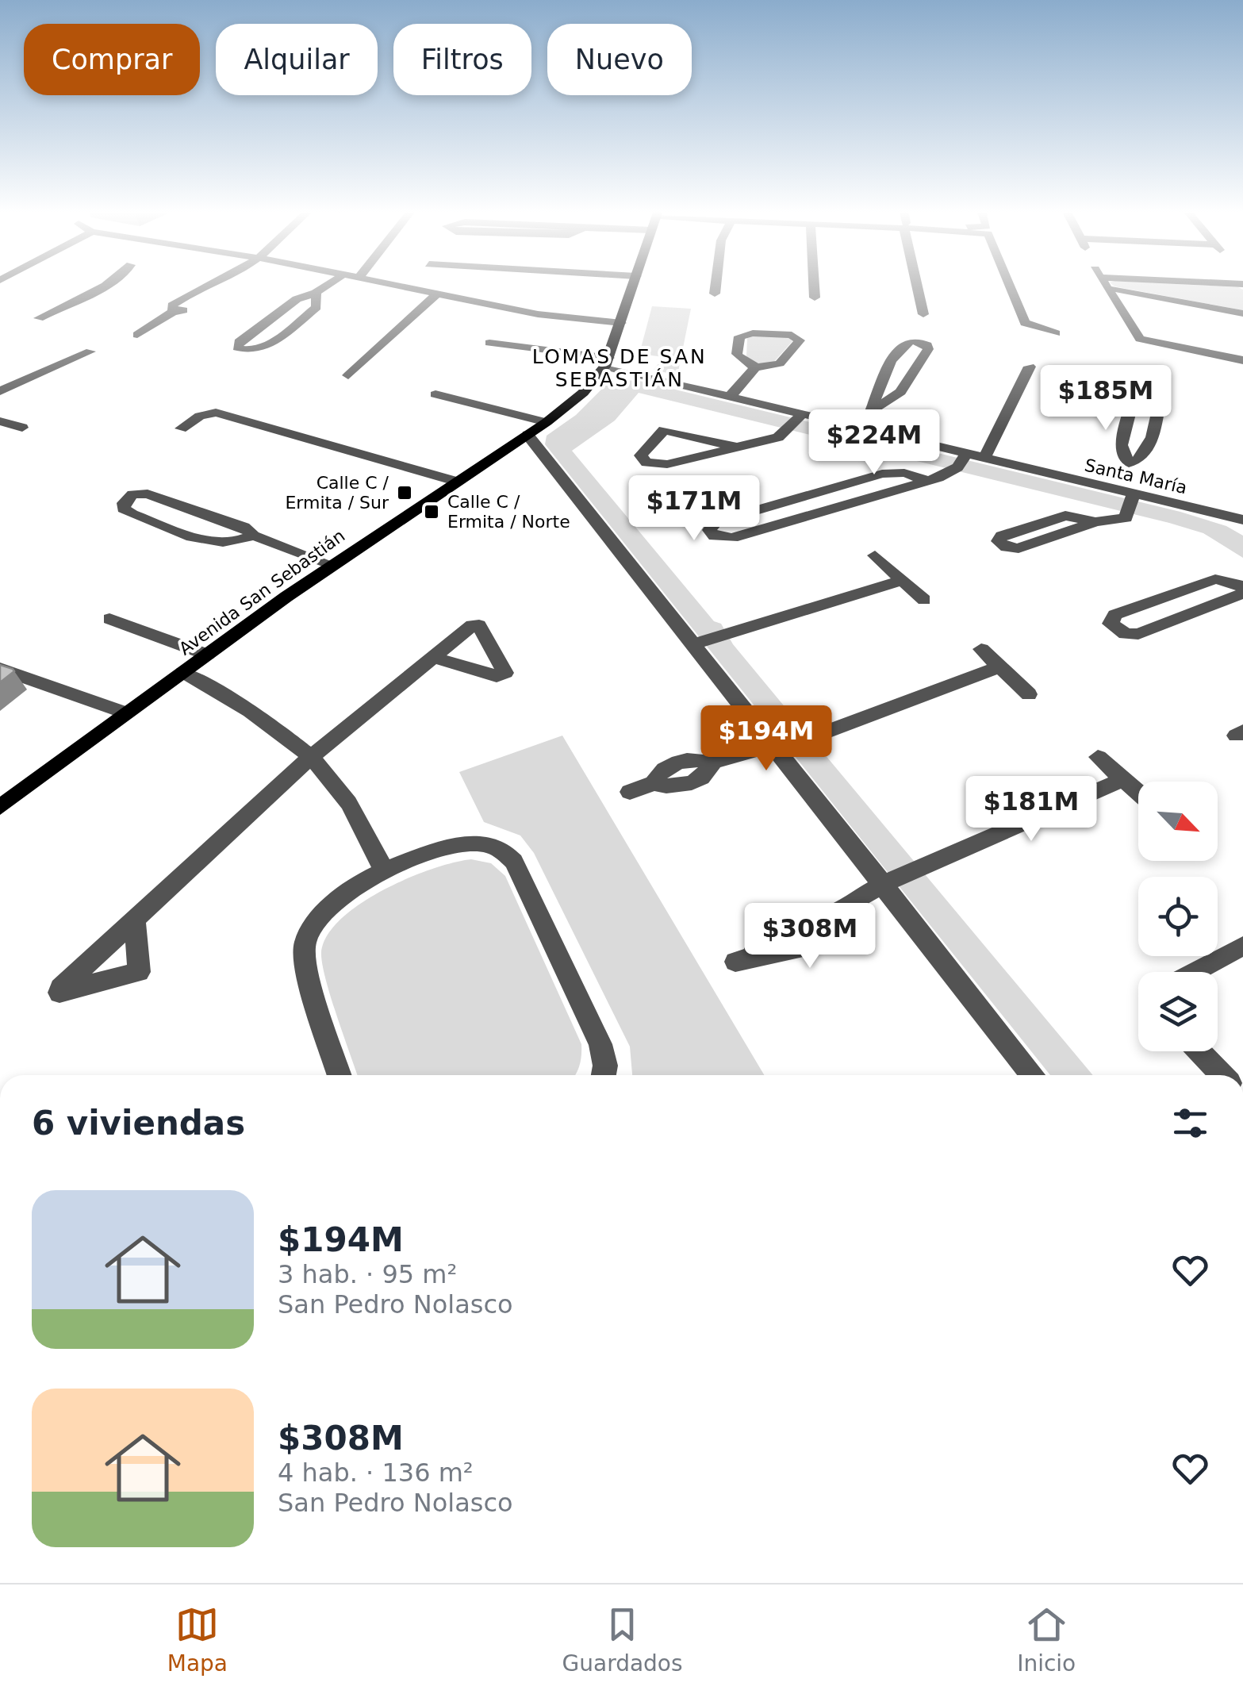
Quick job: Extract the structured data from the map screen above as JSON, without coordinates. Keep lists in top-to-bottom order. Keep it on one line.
{"streets":{"main road":["Avenida San Sebastián"],"street":["Santa María"]},"crossings":[["Santa María","Avenida San Sebastián"]],"districts":["LOMAS DE SAN SEBASTIÁN"],"places":{"transit":["Calle C / Ermita / Sur","Calle C / Ermita / Norte"]},"north":"bottom right","page":{"chip":["Comprar","Alquilar","Filtros","Nuevo"],"price":["$185M","$224M","$171M","$194M","$181M","$308M"],"heading":"6 viviendas","list":[{"name":"$194M","note":"3 hab. · 95 m² · San Pedro Nolasco"},{"name":"$308M","note":"4 hab. · 136 m² · San Pedro Nolasco"}],"tabs":["Mapa","Guardados","Inicio"]}}
